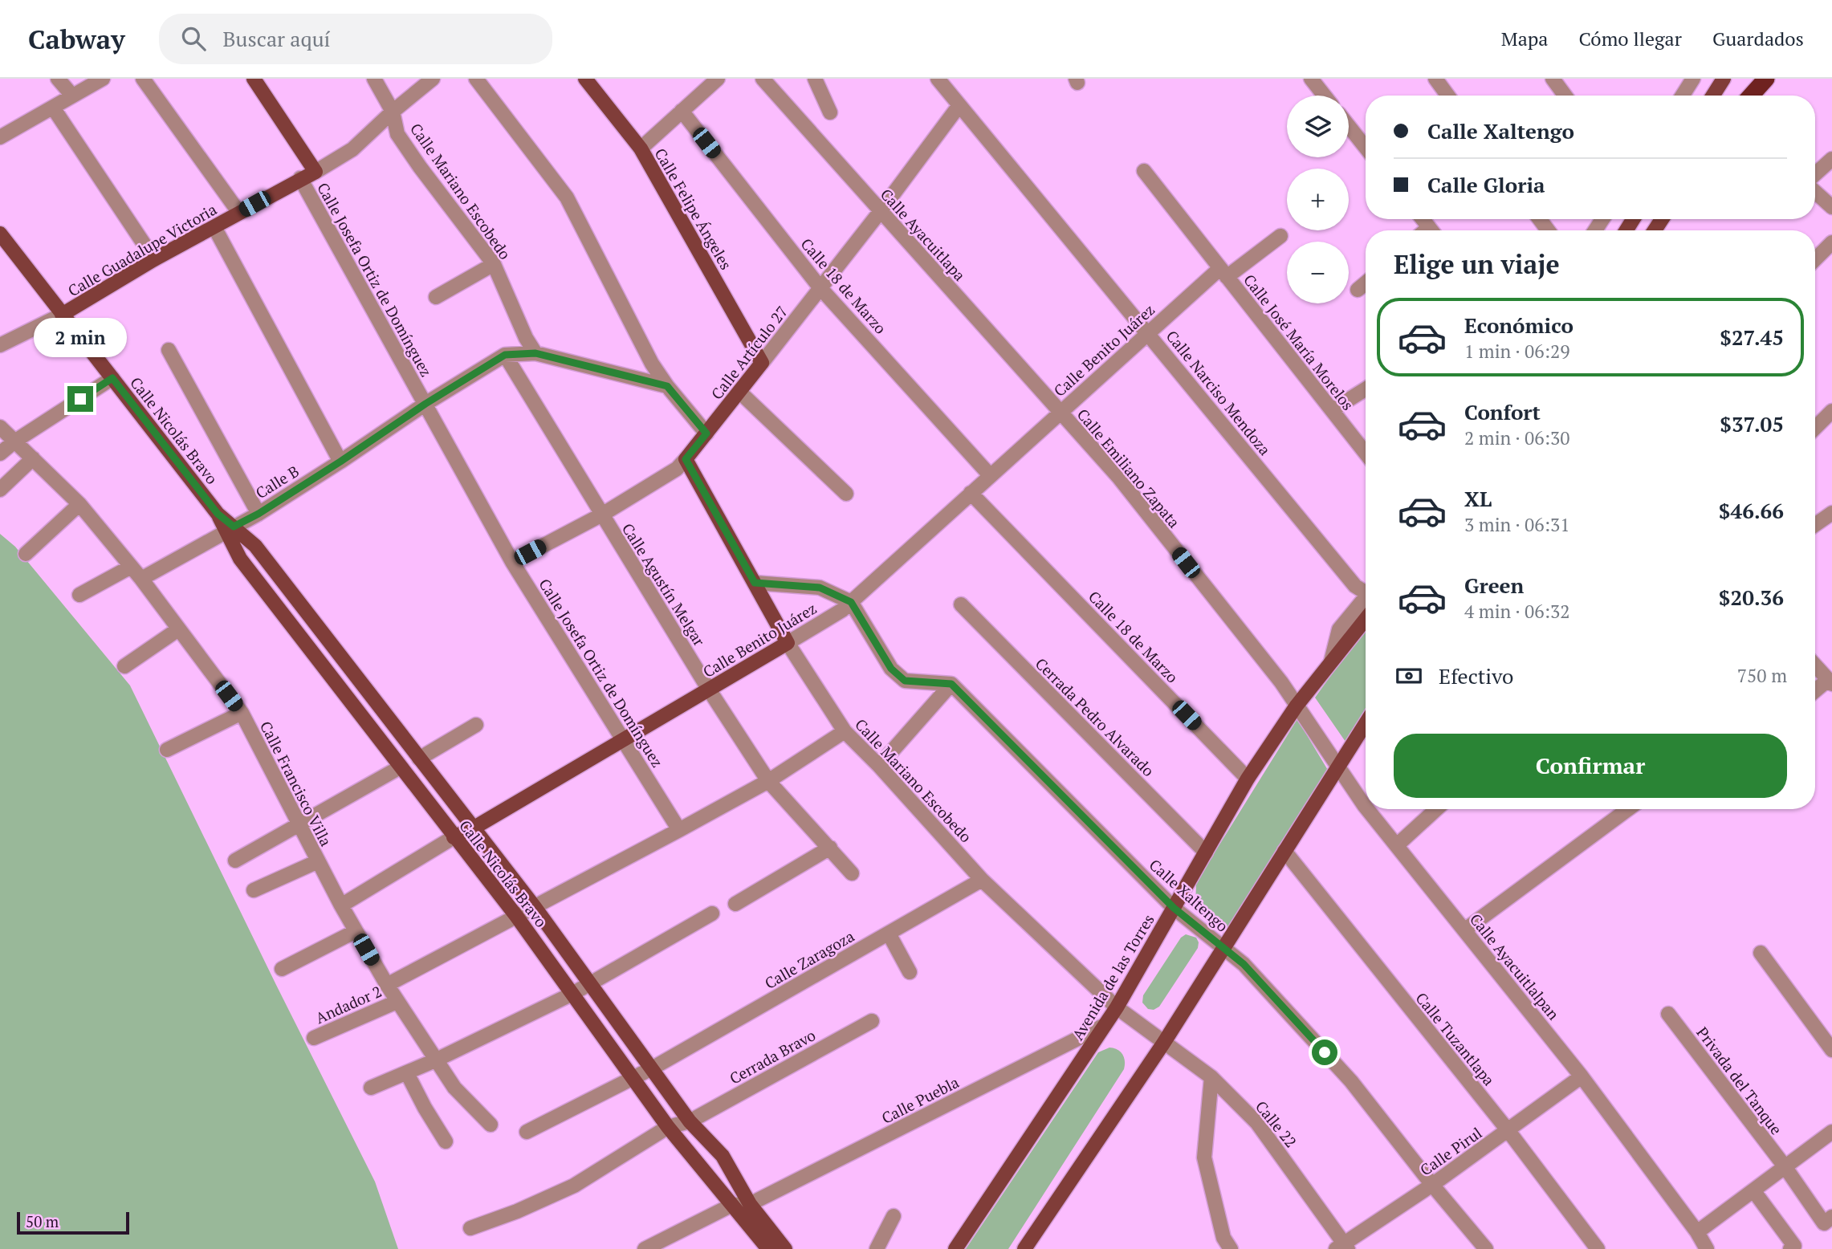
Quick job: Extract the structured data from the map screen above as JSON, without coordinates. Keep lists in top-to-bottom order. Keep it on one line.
{"streets":{"main road":["Calle Mariano Escobedo","Calle Felipe Ángeles","Calle Guadalupe Victoria","Calle Josefa Ortiz de Domínguez","Calle Benito Juárez","Calle Artículo 27","Calle Nicolás Bravo","Avenida de las Torres"],"street":["Calle Ayacuitlapa","Calle 18 de Marzo","Calle José María Morelos","Calle Narciso Mendoza","Calle Emiliano Zapata","Calle B","Calle Agustín Melgar","Cerrada Pedro Alvarado","Calle Francisco Villa","Calle Xaltengo","Calle Zaragoza","Calle Ayacuitlalpan","Andador 2","Calle Tuzantlapa","Cerrada Bravo","Privada del Tanque","Calle Puebla","Calle 22","Calle Pirul"]},"crossings":[["Calle Mariano Escobedo","Calle Guadalupe Victoria"],["Calle Mariano Escobedo","Calle Benito Juárez"],["Calle Mariano Escobedo","Calle Artículo 27"],["Calle Mariano Escobedo","Calle Zaragoza"],["Calle Mariano Escobedo","Avenida de las Torres"],["Calle Mariano Escobedo","Calle 22"],["Calle Felipe Ángeles","Calle Artículo 27"],["Calle Ayacuitlapa","Calle Benito Juárez"],["Calle Ayacuitlapa","Calle Artículo 27"],["Calle Ayacuitlapa","Calle Emiliano Zapata"],["Calle Guadalupe Victoria","Calle Josefa Ortiz de Domínguez"],["Calle Guadalupe Victoria","Calle Nicolás Bravo"],["Calle Josefa Ortiz de Domínguez","Calle Benito Juárez"],["Calle Josefa Ortiz de Domínguez","Calle Artículo 27"],["Calle Josefa Ortiz de Domínguez","Calle B"],["Calle 18 de Marzo","Calle Benito Juárez"],["Calle 18 de Marzo","Calle Artículo 27"],["Calle 18 de Marzo","Avenida de las Torres"],["Calle José María Morelos","Calle Benito Juárez"],["Calle Benito Juárez","Calle Narciso Mendoza"],["Calle Benito Juárez","Calle Nicolás Bravo"],["Calle Benito Juárez","Calle Emiliano Zapata"],["Calle Benito Juárez","Calle Agustín Melgar"],["Calle Benito Juárez","Calle Francisco Villa"],["Calle Artículo 27","Calle Narciso Mendoza"],["Calle Artículo 27","Calle Agustín Melgar"],["Calle Nicolás Bravo","Calle B"],["Calle Nicolás Bravo","Calle Zaragoza"],["Calle Nicolás Bravo","Cerrada Bravo"],["Calle Nicolás Bravo","Calle Puebla"],["Calle Emiliano Zapata","Calle Ayacuitlalpan"],["Calle Emiliano Zapata","Avenida de las Torres"],["Calle B","Calle Agustín Melgar"],["Calle B","Calle Francisco Villa"],["Cerrada Pedro Alvarado","Avenida de las Torres"],["Calle Francisco Villa","Andador 2"],["Calle Xaltengo","Avenida de las Torres"],["Calle Xaltengo","Calle Pirul"],["Calle Ayacuitlalpan","Avenida de las Torres"],["Calle Ayacuitlalpan","Calle Pirul"],["Avenida de las Torres","Calle Puebla"],["Calle Tuzantlapa","Calle Pirul"],["Calle 22","Calle Pirul"]],"scale_bar":"50 m","page":{"header":"Cabway","search":"Buscar aquí","nav":["Mapa","Cómo llegar","Guardados"],"map_buttons":["+","−"],"banner":["Calle Xaltengo","Calle Gloria"],"heading":"Elige un viaje","list":[{"name":"Económico","note":"1 min · 06:29","value":"$27.45"},{"name":"Confort","note":"2 min · 06:30","value":"$37.05"},{"name":"XL","note":"3 min · 06:31","value":"$46.66"},{"name":"Green","note":"4 min · 06:32","value":"$20.36"}],"bubble":"2 min","pay":["Efectivo","750 m"],"buttons":"Confirmar","scale":"50 m"}}
